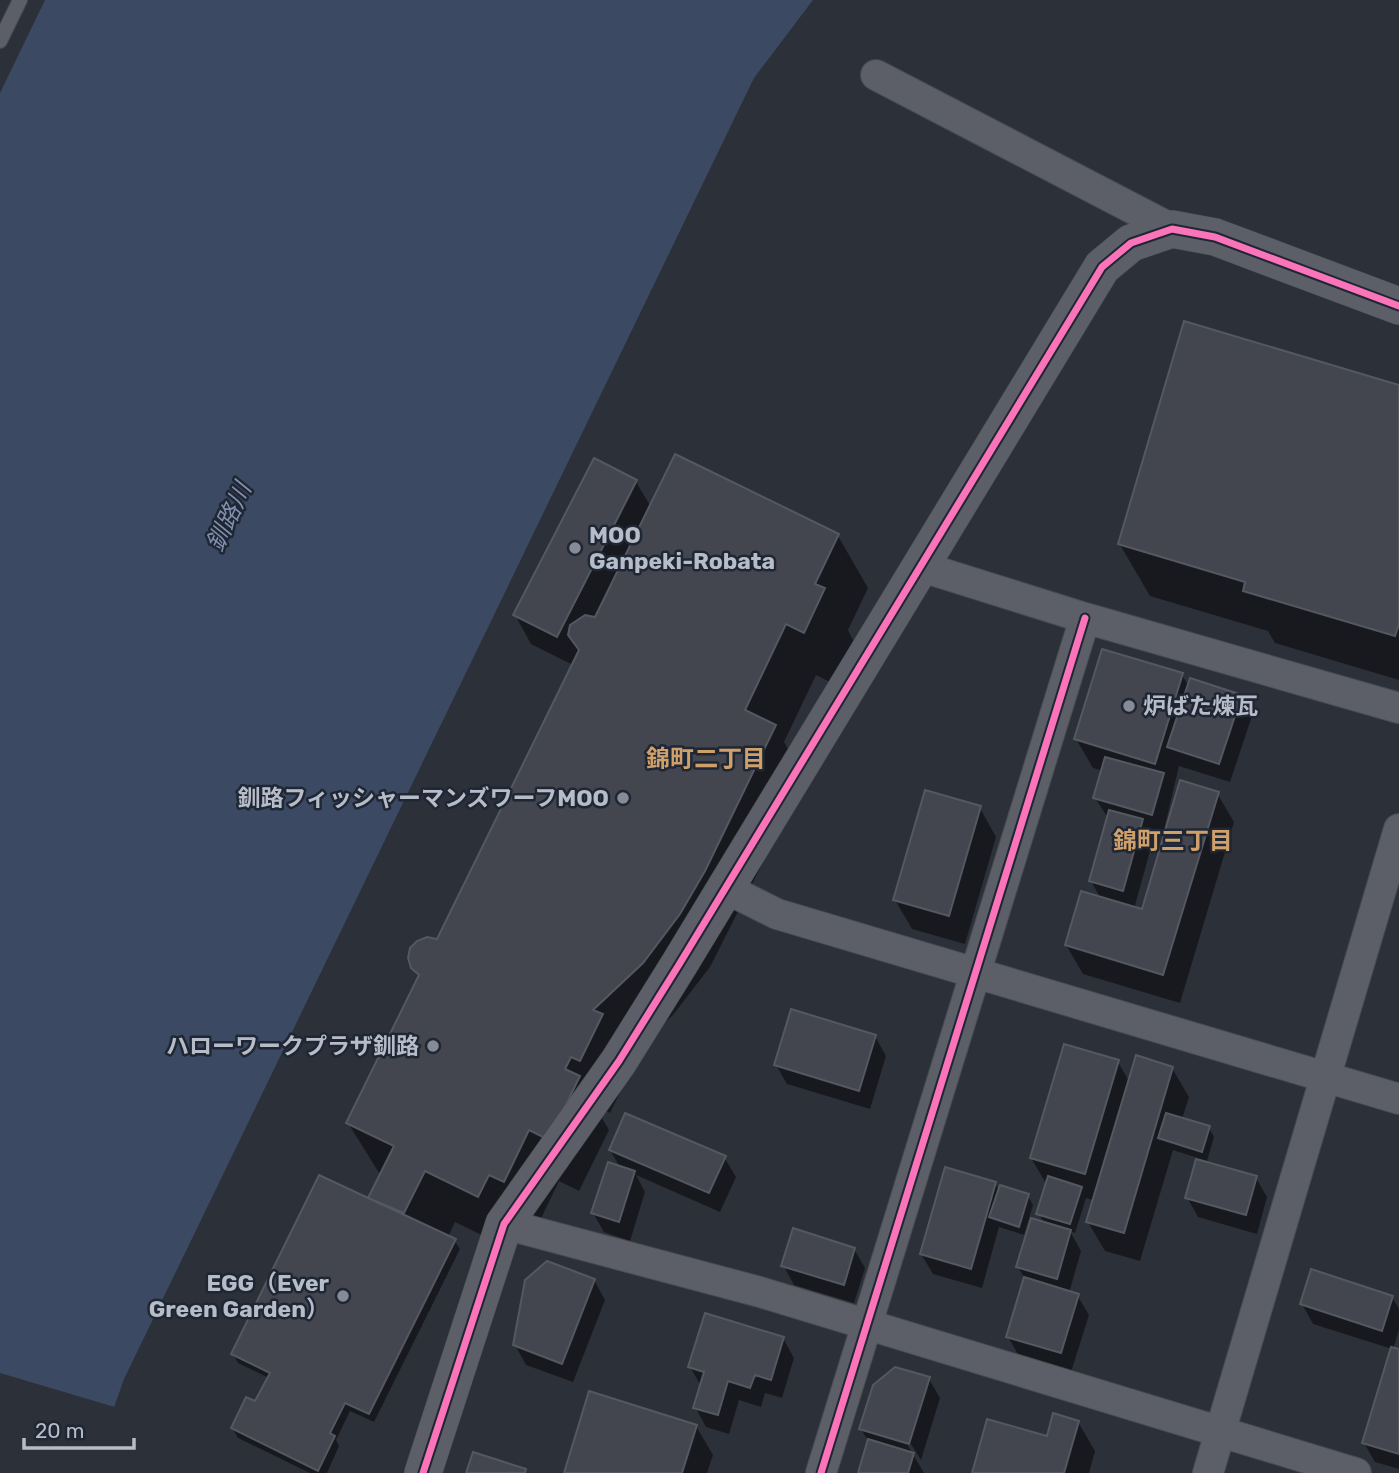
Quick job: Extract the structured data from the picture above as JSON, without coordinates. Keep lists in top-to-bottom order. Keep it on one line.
{"districts":["錦町二丁目","錦町三丁目"],"water":["釧路川"],"places":["MOO Ganpeki-Robata","炉ばた煉瓦","釧路フィッシャーマンズワーフMOO","ハローワークプラザ釧路","EGG（Ever Green Garden）"],"scale_bar":"20 m"}
